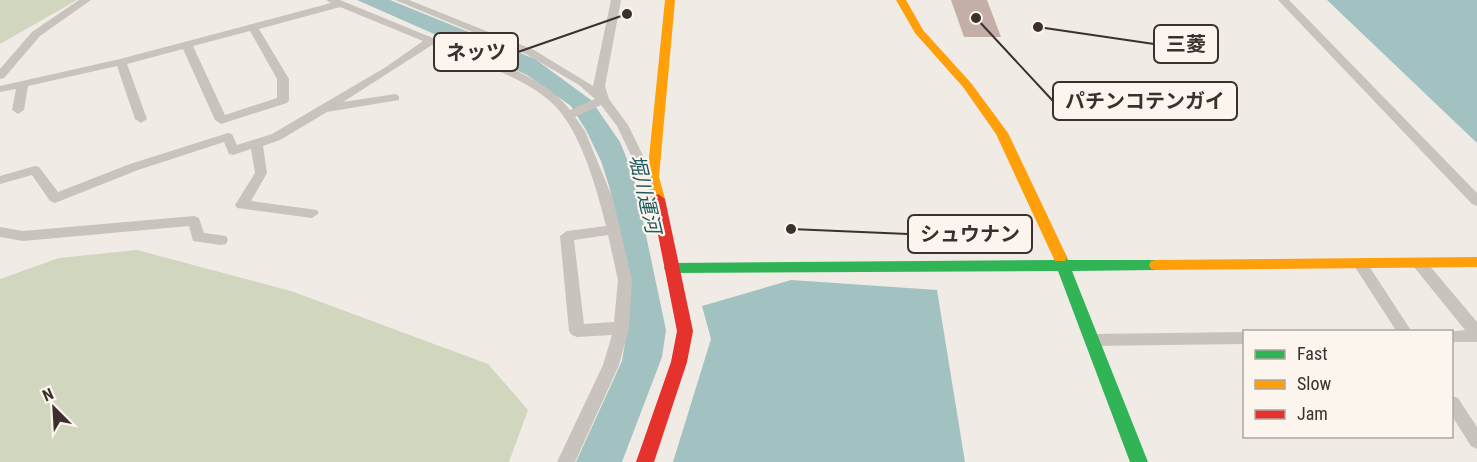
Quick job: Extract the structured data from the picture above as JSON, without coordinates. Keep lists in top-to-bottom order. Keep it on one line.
{"water":["堀川運河"],"places":["ネッツ","パチンコテンガイ","三菱","シュウナン"],"legend":["Fast","Slow","Jam"],"north":"top left"}
